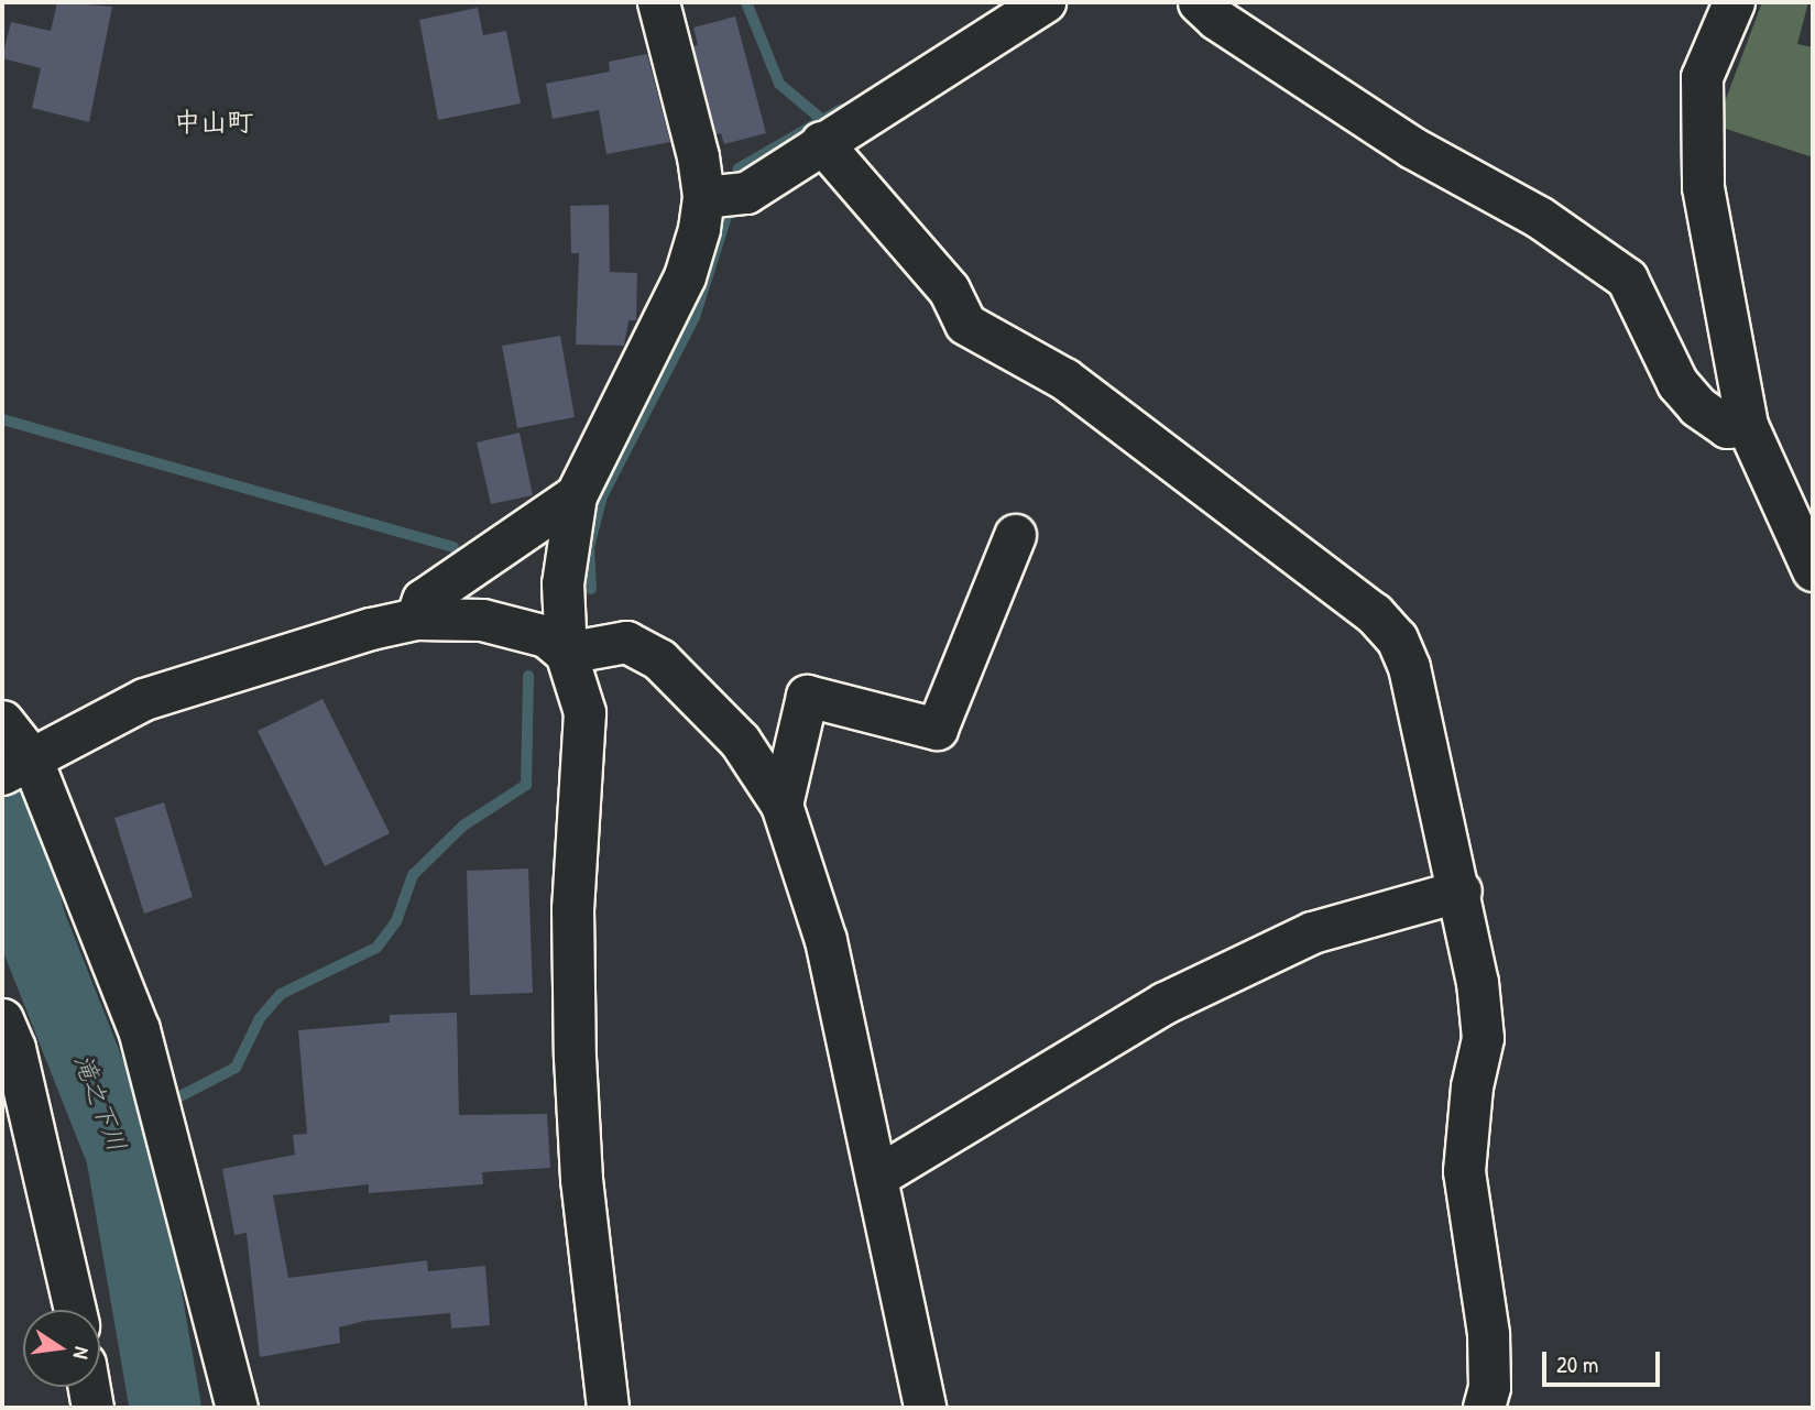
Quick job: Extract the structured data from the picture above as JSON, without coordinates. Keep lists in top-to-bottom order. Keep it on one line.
{"districts":["中山町"],"water":["滝之下川"],"scale_bar":"20 m","north":"right"}
